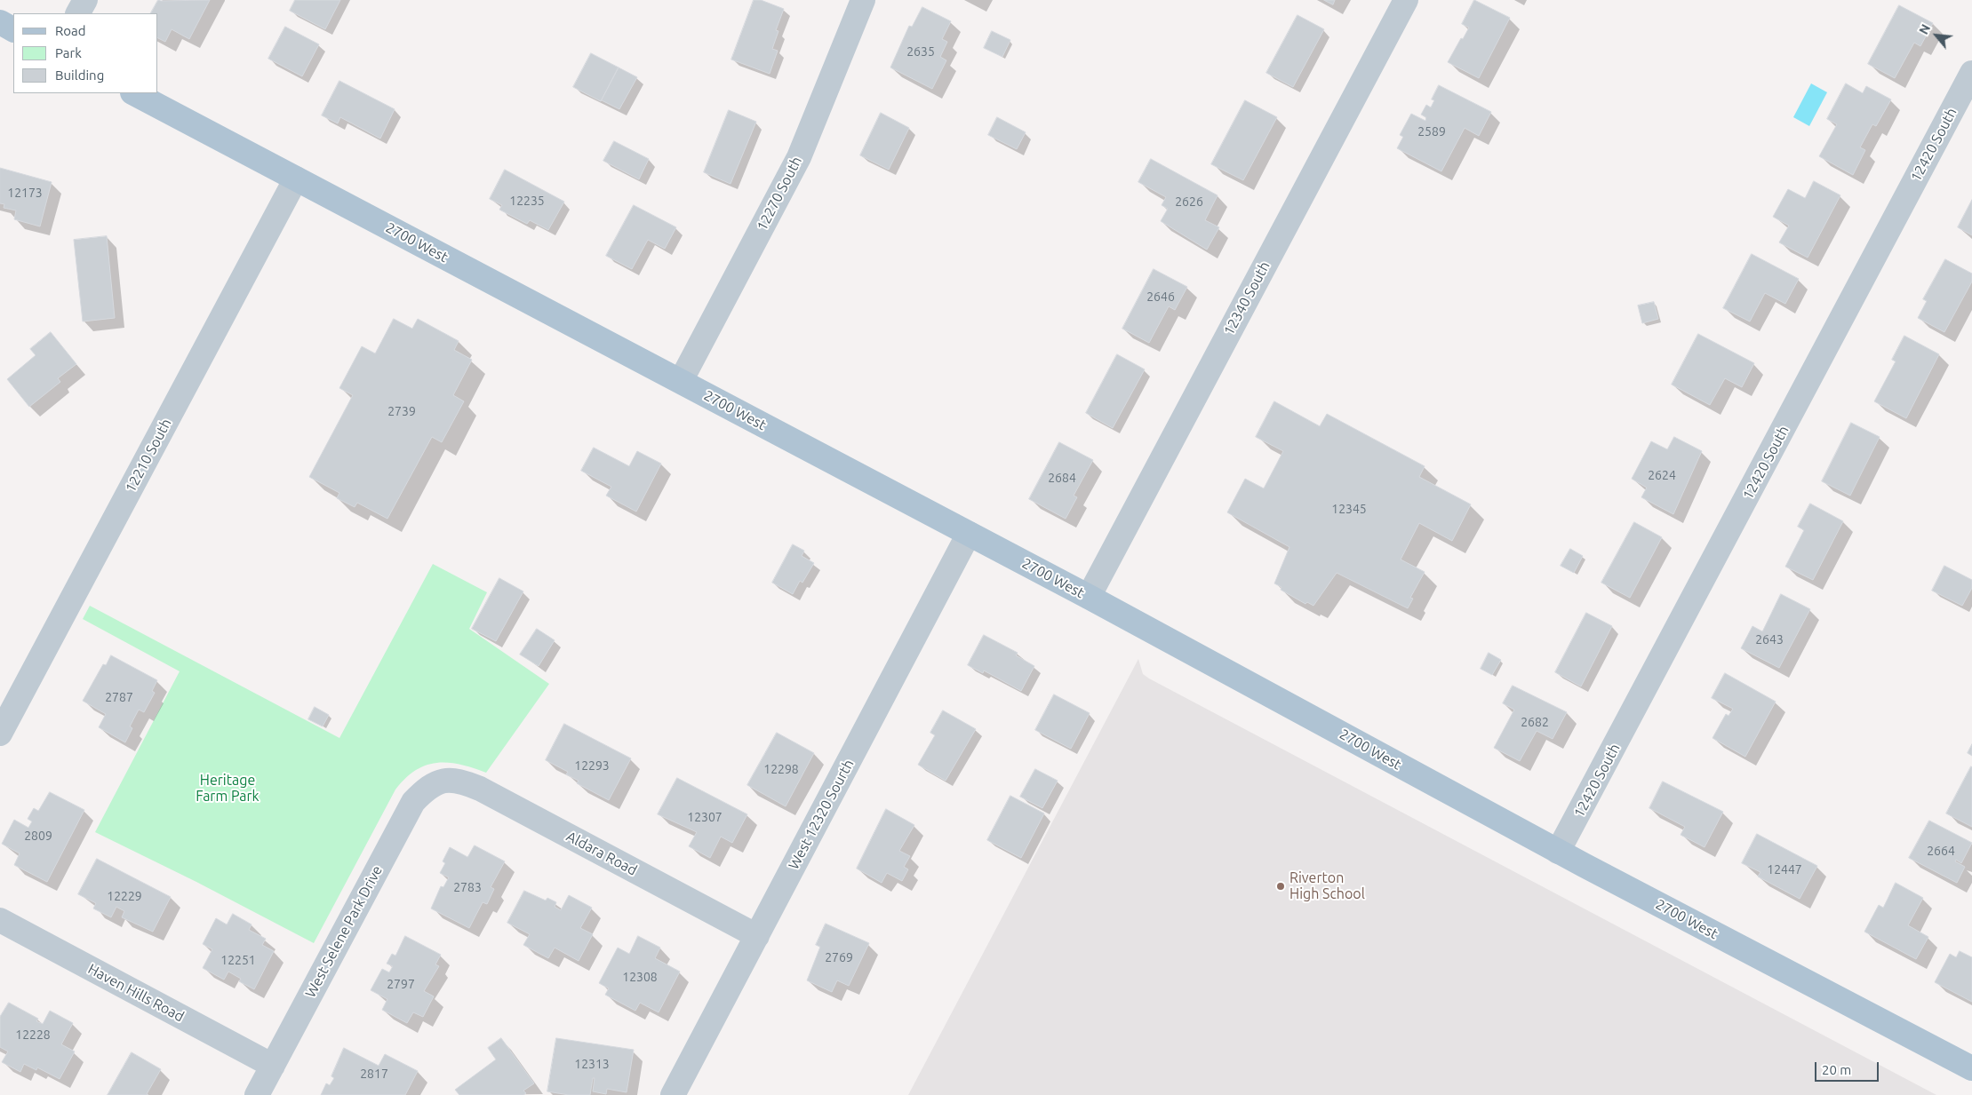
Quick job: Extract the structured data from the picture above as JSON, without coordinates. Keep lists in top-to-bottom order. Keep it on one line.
{"streets":{"main road":["2700 West"],"street":["12420 South","12270 South","12340 South","12210 South","West 12320 Sourth","Aldara Road","West Selene Park Drive","Haven Hills Road"]},"crossings":[["12420 South","2700 West"],["12270 South","2700 West"],["2700 West","12340 South"],["2700 West","12210 South"],["2700 West","West 12320 Sourth"],["West 12320 Sourth","Aldara Road"],["Aldara Road","West Selene Park Drive"],["West Selene Park Drive","Haven Hills Road"]],"parks":["Heritage Farm Park"],"places":["Riverton High School"],"house_numbers":["2635","2589","12173","12235","2626","2646","2739","2624","2684","12345","2643","2787","2682","12293","12298","12307","2809","2664","12447","2783","12229","2769","12251","12308","2797","12228","12313","2817"],"legend":["Road","Park","Building"],"scale_bar":"20 m","north":"top left"}
